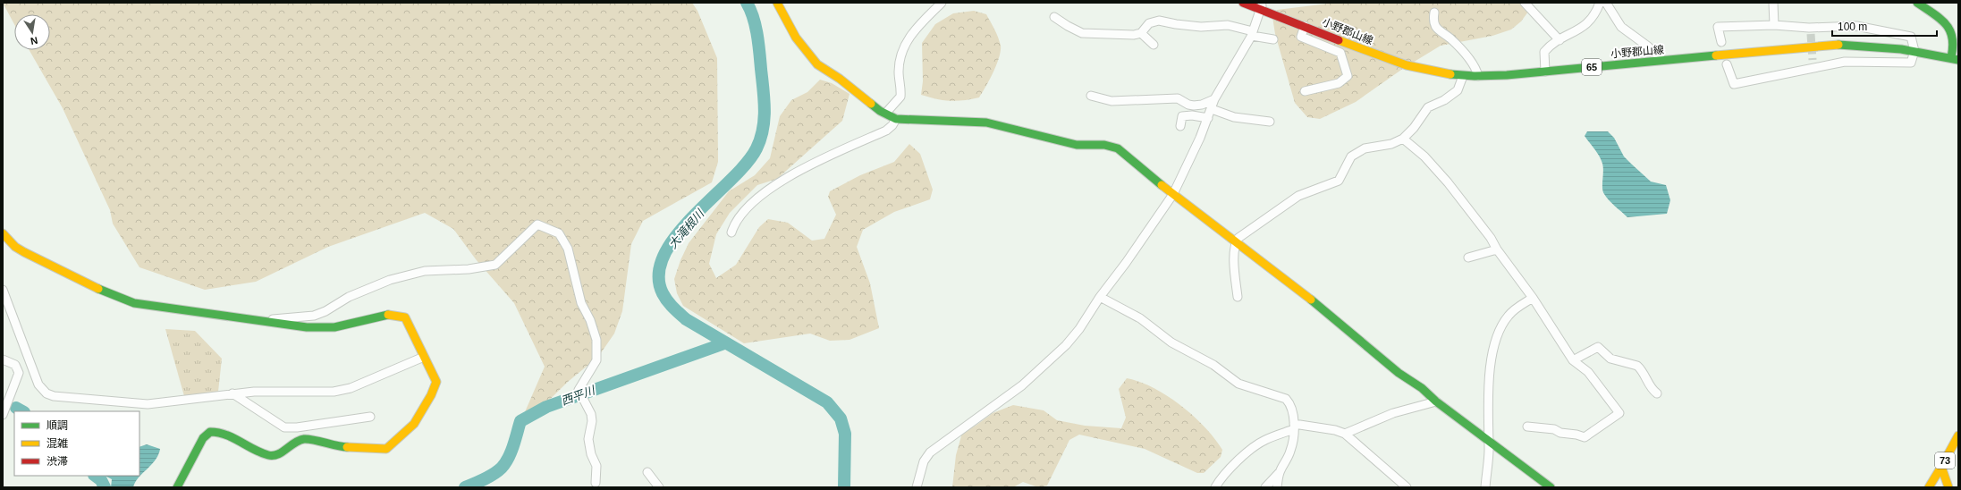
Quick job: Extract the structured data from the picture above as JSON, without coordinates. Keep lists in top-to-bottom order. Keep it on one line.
{"streets":{"street":["小野郡山線","65","73"]},"water":["大滝根川","西平川"],"legend":["順調","混雑","渋滞"],"scale_bar":"100 m","north":"bottom"}
